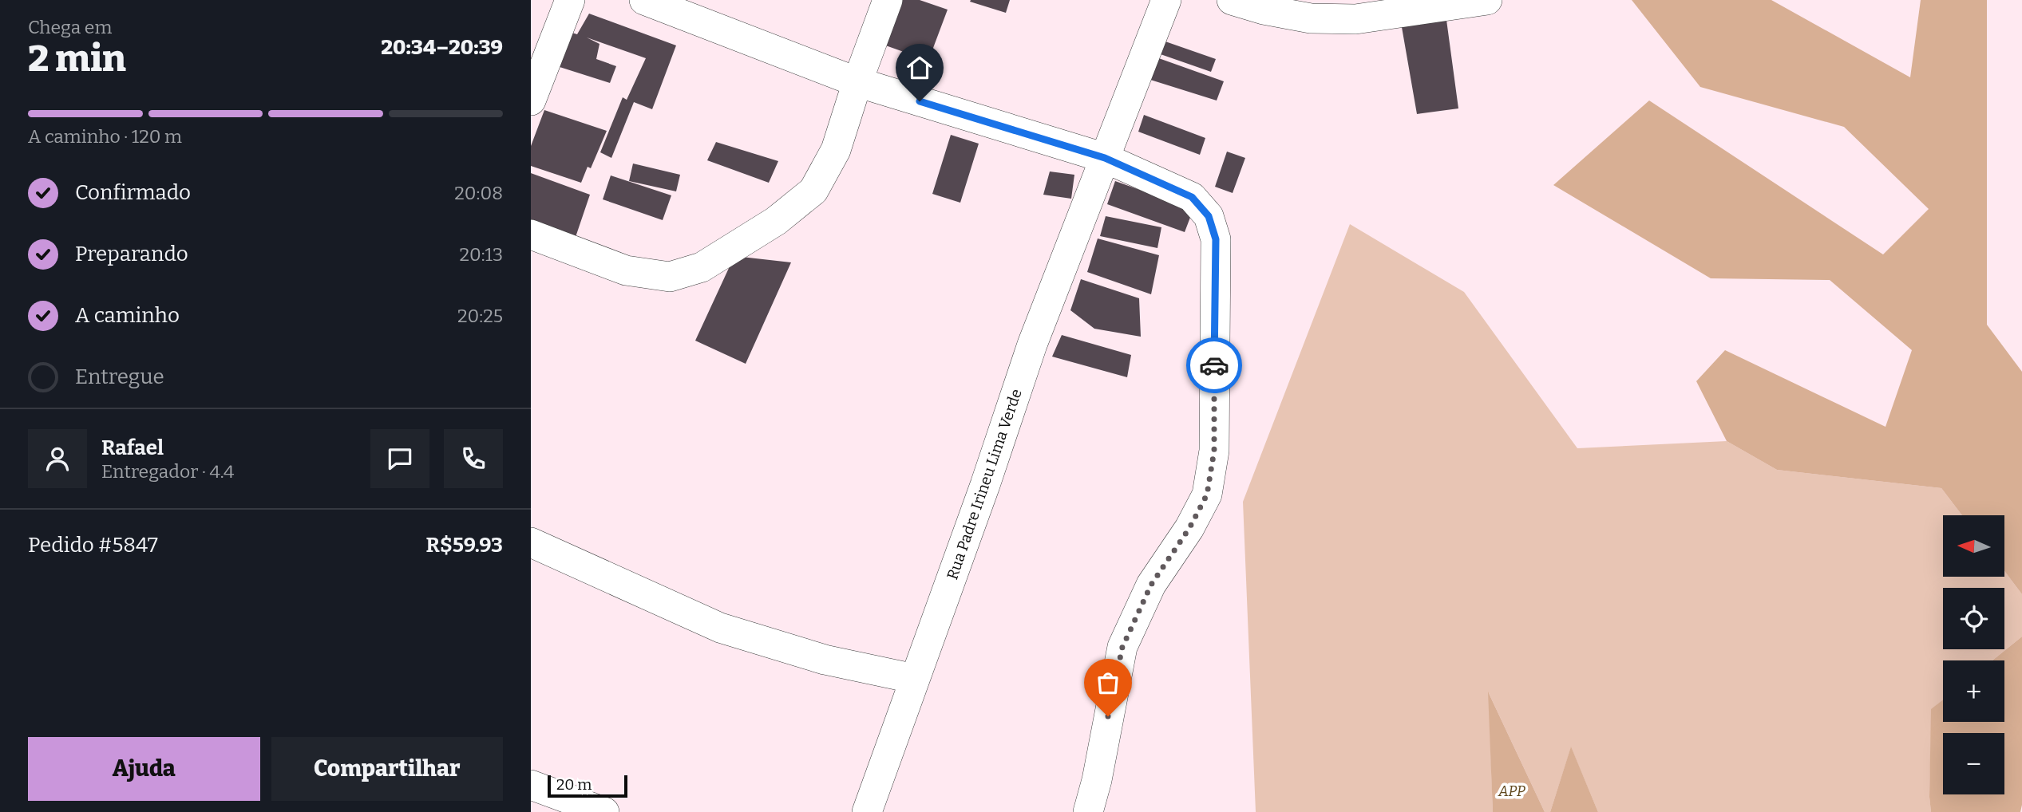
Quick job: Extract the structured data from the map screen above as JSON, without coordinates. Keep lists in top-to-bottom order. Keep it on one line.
{"streets":{"street":["Rua Padre Irineu Lima Verde"]},"parks":["APP"],"scale_bar":"20 m","north":"left","page":{"heading":["2 min","Chega em","20:34–20:39"],"panel":["Rafael","Entregador · 4.4","Pedido #5847","R$59.93"],"bar":"A caminho · 120 m","list":[["Confirmado","20:08"],["Preparando","20:13"],["A caminho","20:25"],"Entregue"],"map_buttons":["+","−"],"buttons":["Ajuda","Compartilhar"],"scale":"20 m"}}
